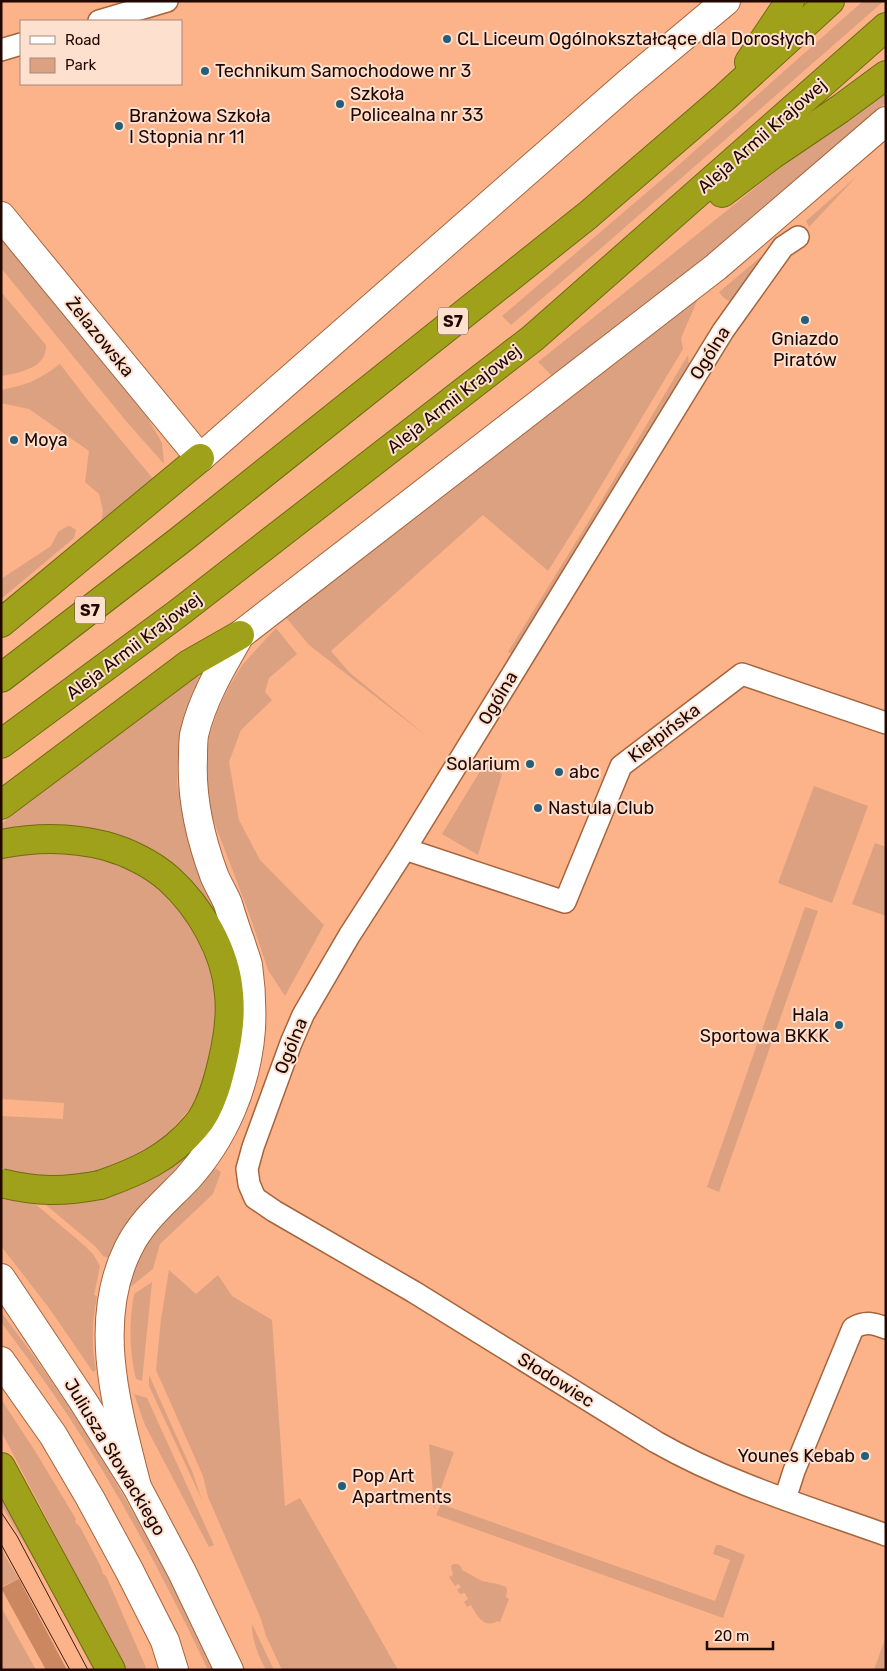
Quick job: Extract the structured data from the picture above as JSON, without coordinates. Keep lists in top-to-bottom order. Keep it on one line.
{"streets":{"highway":["Aleja Armii Krajowej","S7"],"main road":["Żelazowska","Juliusza Słowackiego"],"street":["Ogólna","Kiełpińska","Słodowiec"]},"crossings":[["Ogólna","Kiełpińska"],["Ogólna","Słodowiec"]],"places":["CL Liceum Ogólnokształcące dla Dorosłych","Technikum Samochodowe nr 3","Szkoła Policealna nr 33","Branżowa Szkoła I Stopnia nr 11","Gniazdo Piratów","Moya","Solarium","abc","Nastula Club","Hala Sportowa BKKK","Younes Kebab","Pop Art Apartments"],"legend":["Road","Park"],"scale_bar":"20 m"}
